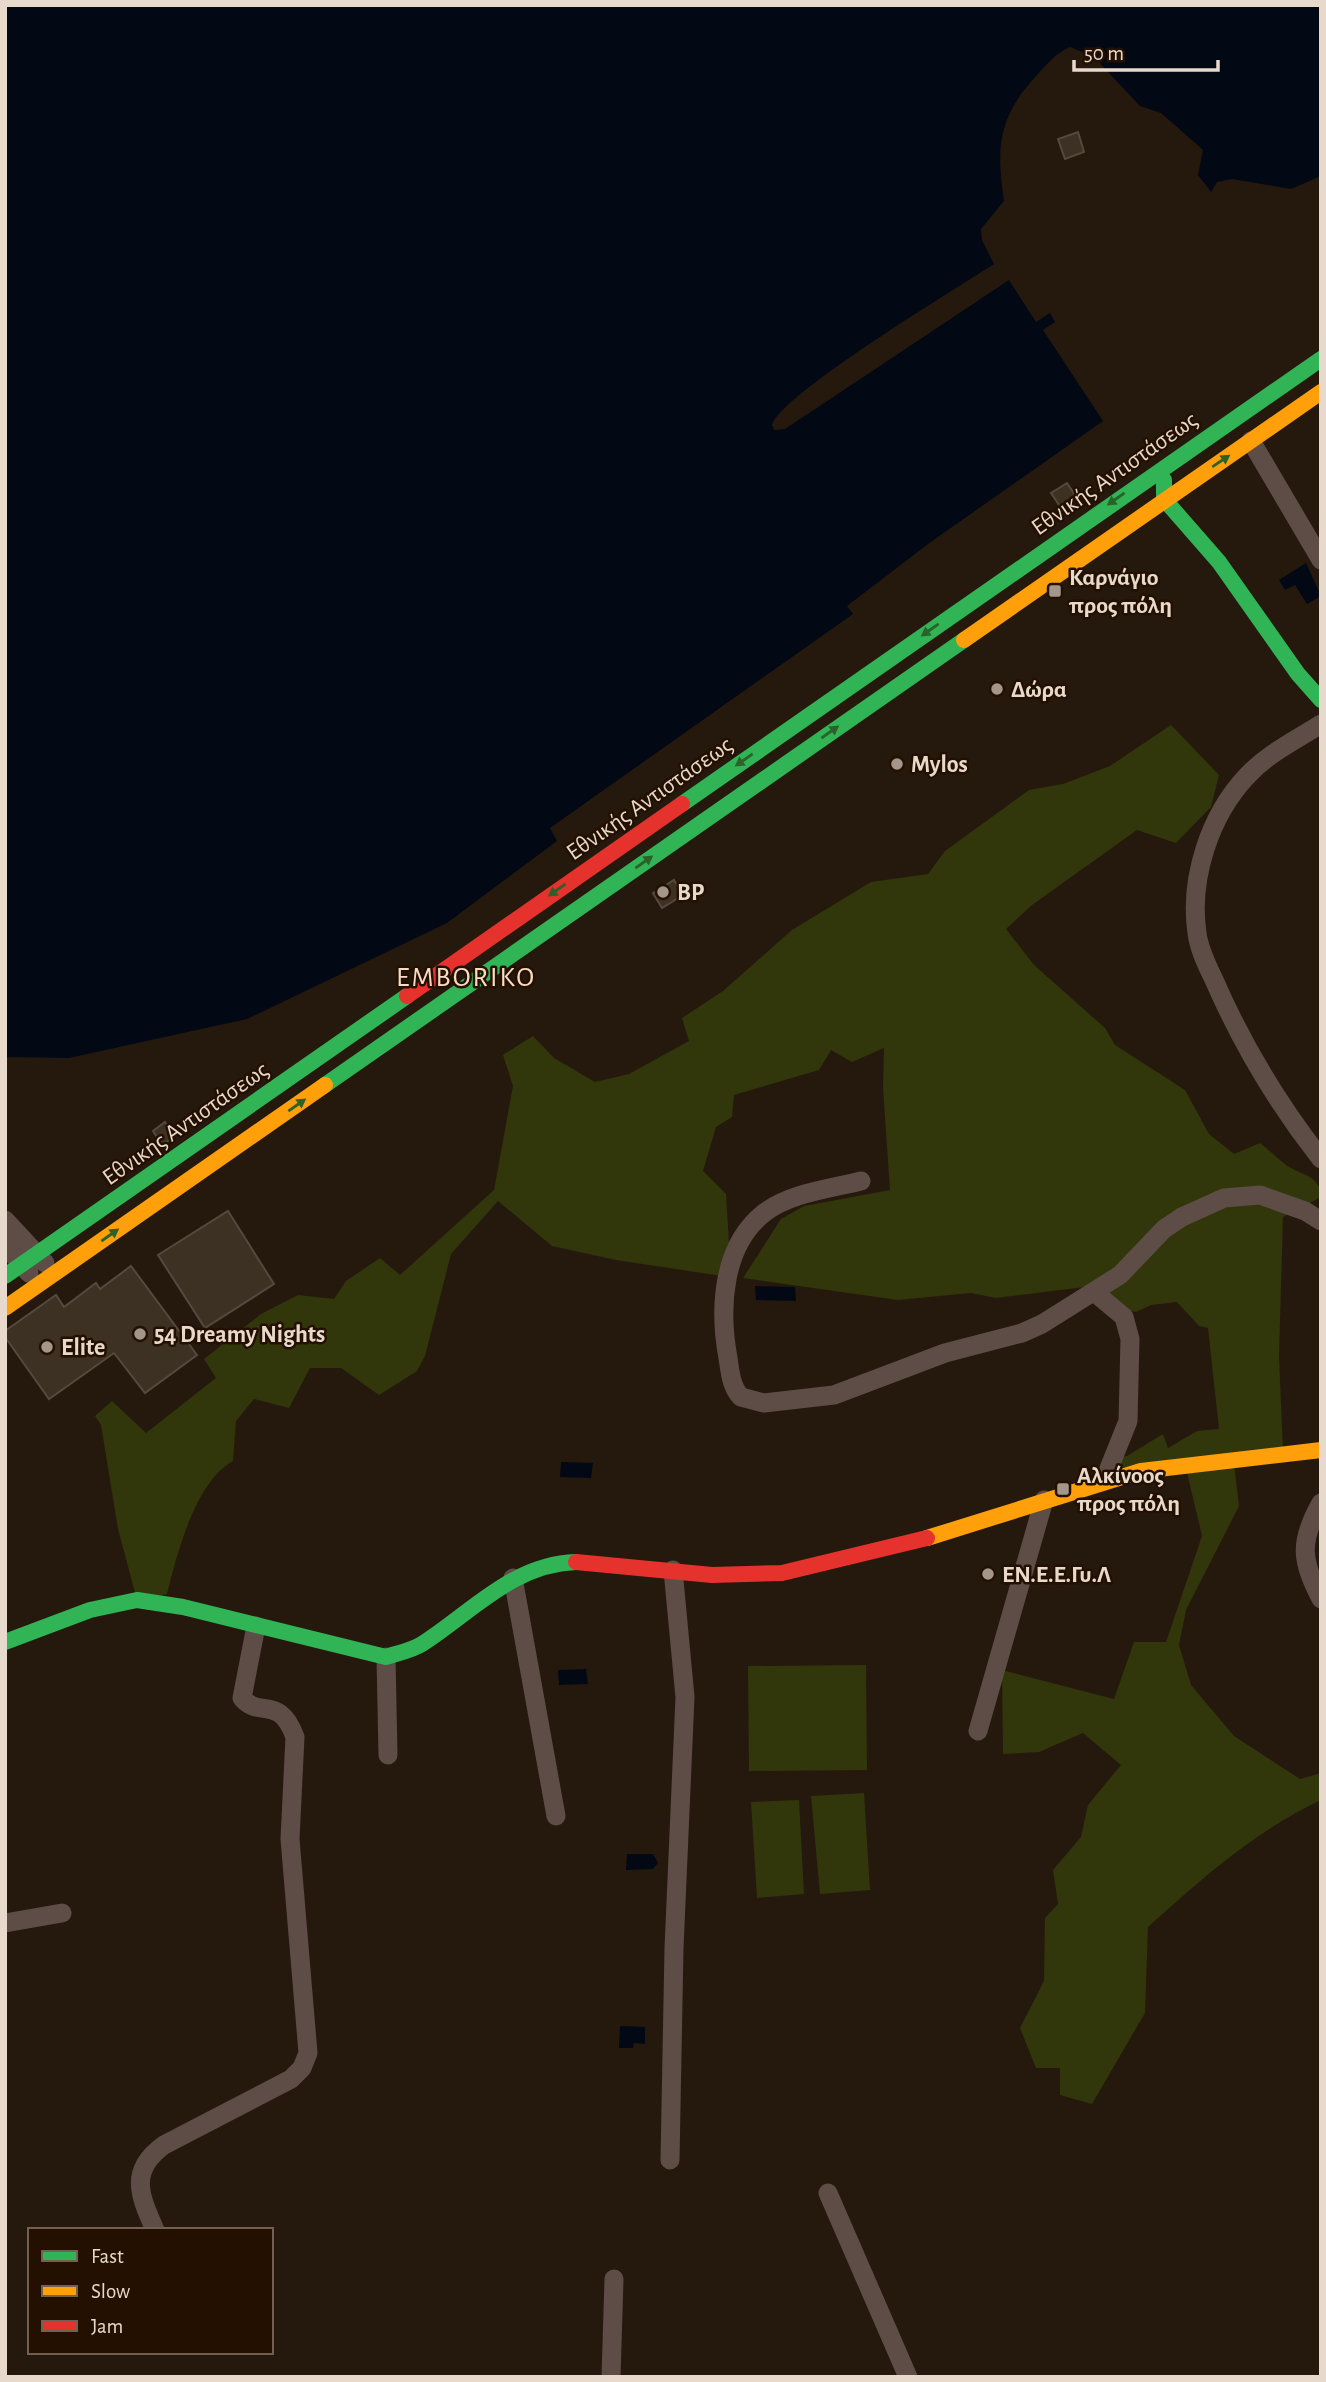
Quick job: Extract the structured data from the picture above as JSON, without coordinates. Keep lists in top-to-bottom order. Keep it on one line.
{"streets":{"main road":["Εθνικής Αντιστάσεως"]},"districts":["EMBORIKO"],"places":{"transit":["Καρνάγιο προς πόλη","Αλκίνοος προς πόλη"],"other":["Δώρα","Mylos","BP","54 Dreamy Nights","Elite","ΕΝ.Ε.Ε.Γυ.Λ"]},"legend":["Fast","Slow","Jam"],"scale_bar":"50 m"}
